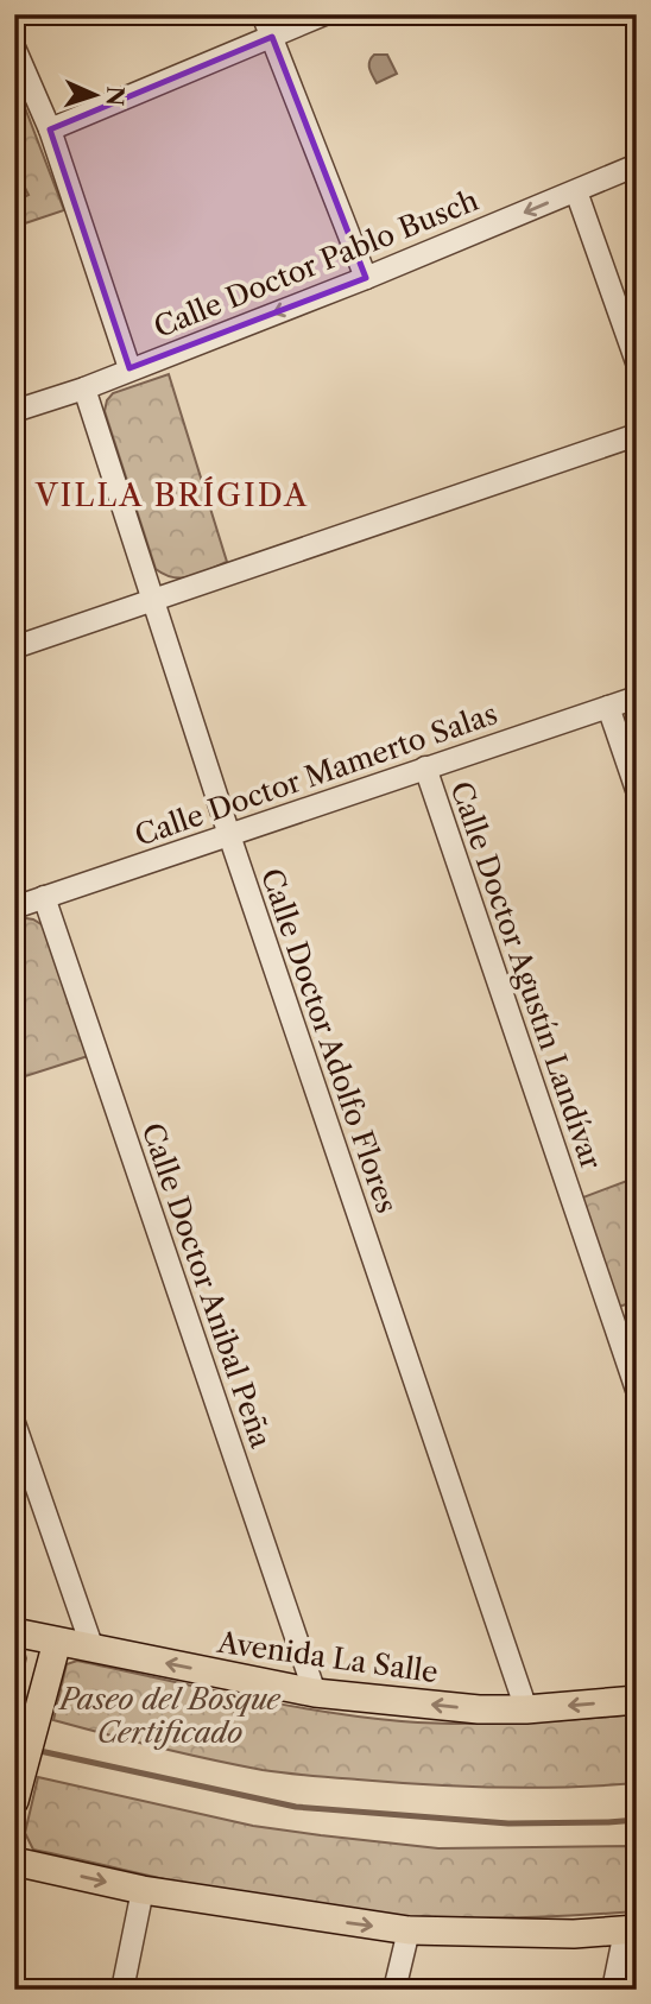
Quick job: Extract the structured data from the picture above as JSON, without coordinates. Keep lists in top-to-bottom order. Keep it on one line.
{"streets":{"main road":["Avenida La Salle"],"street":["Calle Doctor Pablo Busch","Calle Doctor Mamerto Salas","Calle Doctor Agustín Landívar","Calle Doctor Adolfo Flores","Calle Doctor Anibal Peña"]},"crossings":[["Calle Doctor Pablo Busch","Calle Doctor Adolfo Flores"],["Calle Doctor Mamerto Salas","Calle Doctor Agustín Landívar"],["Calle Doctor Mamerto Salas","Calle Doctor Adolfo Flores"],["Calle Doctor Mamerto Salas","Calle Doctor Anibal Peña"],["Calle Doctor Adolfo Flores","Avenida La Salle"],["Calle Doctor Anibal Peña","Avenida La Salle"]],"one_way":["Calle Doctor Pablo Busch"],"districts":["VILLA BRÍGIDA"],"parks":["Paseo del Bosque Certificado"],"north":"right"}
